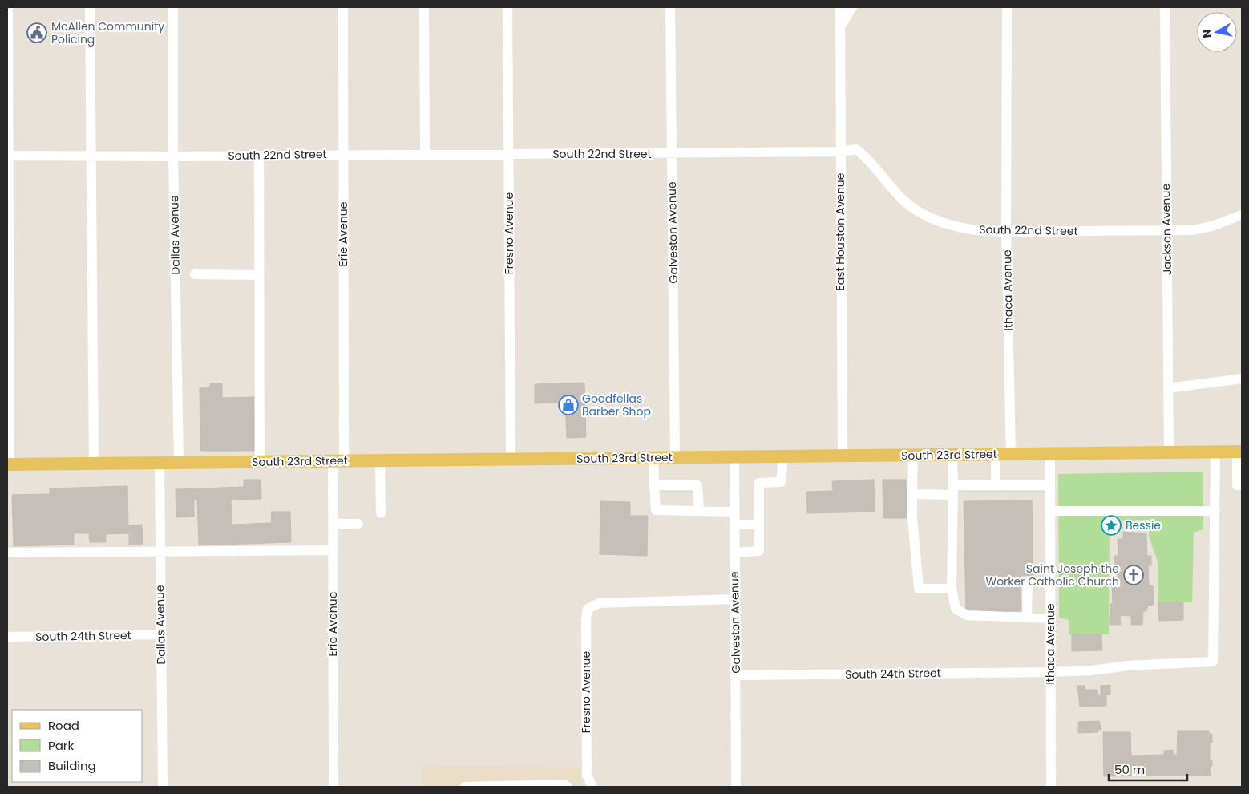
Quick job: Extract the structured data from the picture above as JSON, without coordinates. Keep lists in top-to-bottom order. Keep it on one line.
{"streets":{"main road":["South 23rd Street"],"street":["South 22nd Street","Jackson Avenue","East Houston Avenue","Galveston Avenue","Fresno Avenue","Erie Avenue","Dallas Avenue","Ithaca Avenue","South 24th Street"]},"crossings":[["South 22nd Street","Jackson Avenue"],["South 22nd Street","East Houston Avenue"],["South 22nd Street","Galveston Avenue"],["South 22nd Street","Fresno Avenue"],["South 22nd Street","Erie Avenue"],["South 22nd Street","Dallas Avenue"],["South 22nd Street","Ithaca Avenue"],["Jackson Avenue","South 23rd Street"],["East Houston Avenue","South 23rd Street"],["Galveston Avenue","Fresno Avenue"],["Galveston Avenue","South 23rd Street"],["Galveston Avenue","South 24th Street"],["Fresno Avenue","South 23rd Street"],["Erie Avenue","South 23rd Street"],["Dallas Avenue","South 23rd Street"],["Dallas Avenue","South 24th Street"],["Ithaca Avenue","South 23rd Street"],["Ithaca Avenue","South 24th Street"]],"places":{"public building":["McAllen Community Policing"],"shop":["Goodfellas Barber Shop"],"place":["Bessie"],"church":["Saint Joseph the Worker Catholic Church"]},"legend":["Road","Park","Building"],"scale_bar":"50 m","north":"left"}
